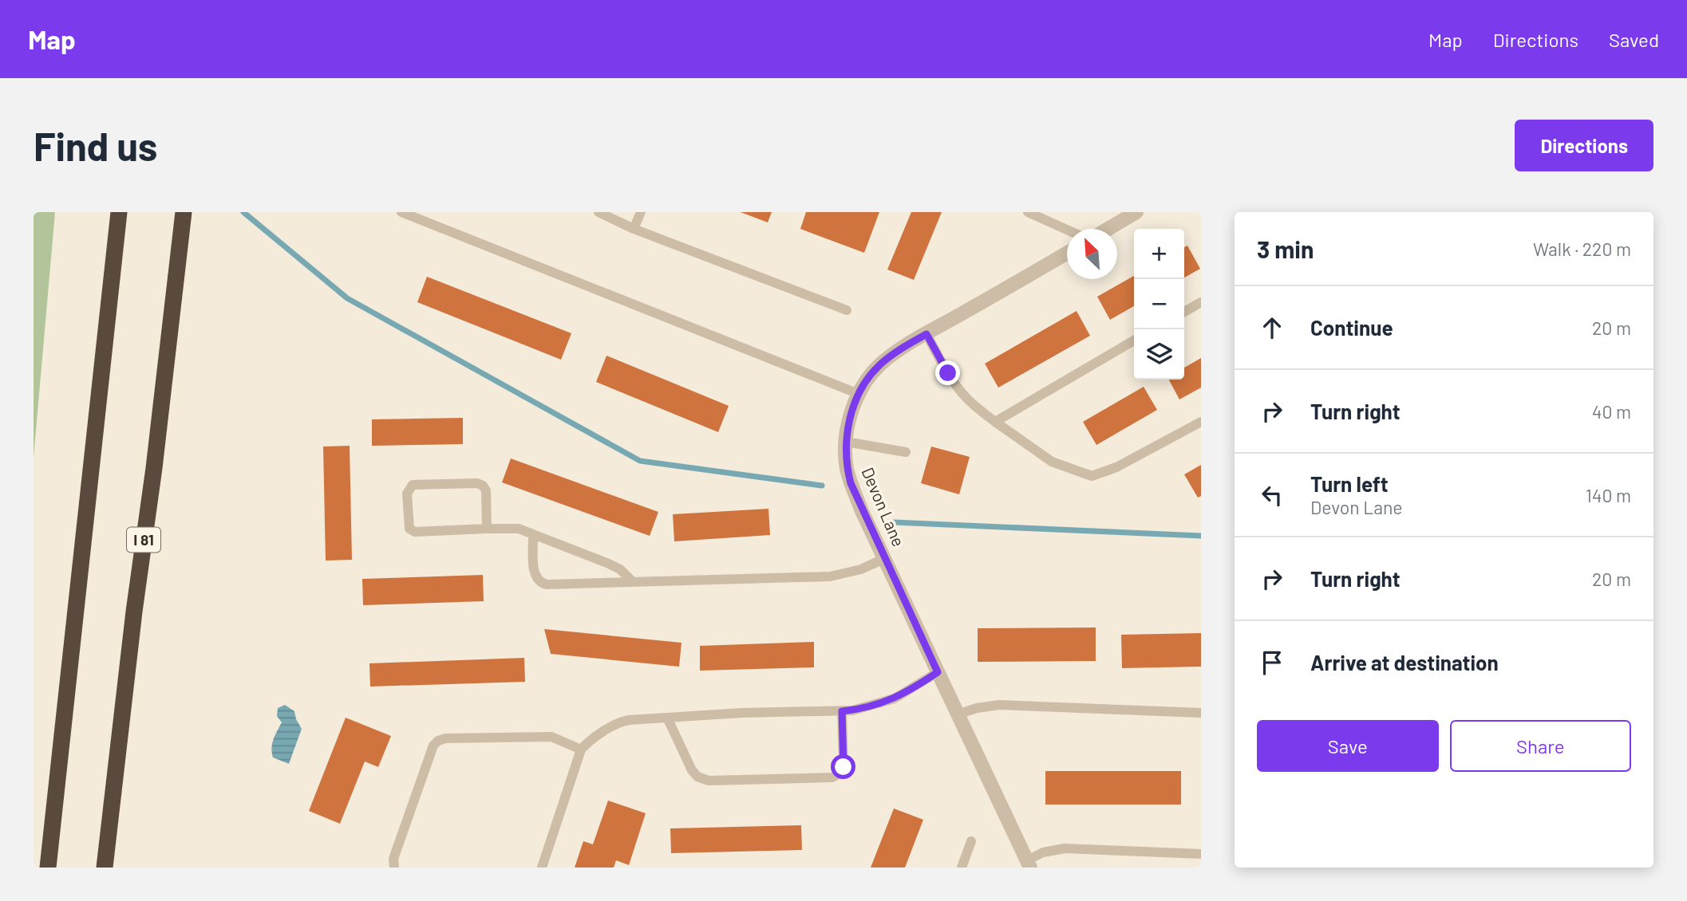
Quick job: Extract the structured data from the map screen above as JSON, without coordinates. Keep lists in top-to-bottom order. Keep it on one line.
{"streets":{"highway":["I 81"],"street":["Devon Lane"]},"north":"top left","page":{"header":"Map","nav":["Map","Directions","Saved"],"buttons":["Directions",["Save","Share"]],"title":"Find us","heading":["3 min","Walk · 220 m"],"map_buttons":["+","−"],"list":[["Continue","20 m"],["Turn right","40 m"],["Turn left","Devon Lane","140 m"],["Turn right","20 m"],"Arrive at destination"]}}
